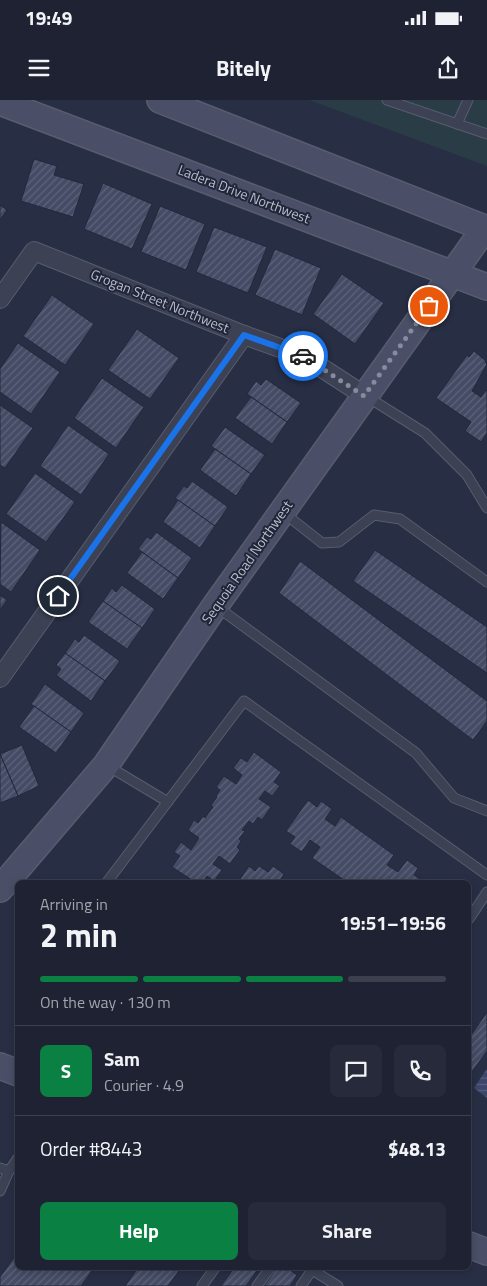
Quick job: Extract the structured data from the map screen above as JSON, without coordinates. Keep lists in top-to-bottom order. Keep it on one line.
{"streets":{"street":["Ladera Drive Northwest","Grogan Street Northwest","Sequoia Road Northwest"]},"crossings":[["Ladera Drive Northwest","Sequoia Road Northwest"],["Grogan Street Northwest","Sequoia Road Northwest"]],"page":{"status":"19:49","header":"Bitely","heading":["2 min","Arriving in","19:51–19:56"],"panel":["Sam","Courier · 4.9","Order #8443","$48.13"],"bar":"On the way · 130 m","round":"S","buttons":["Help","Share"]}}
